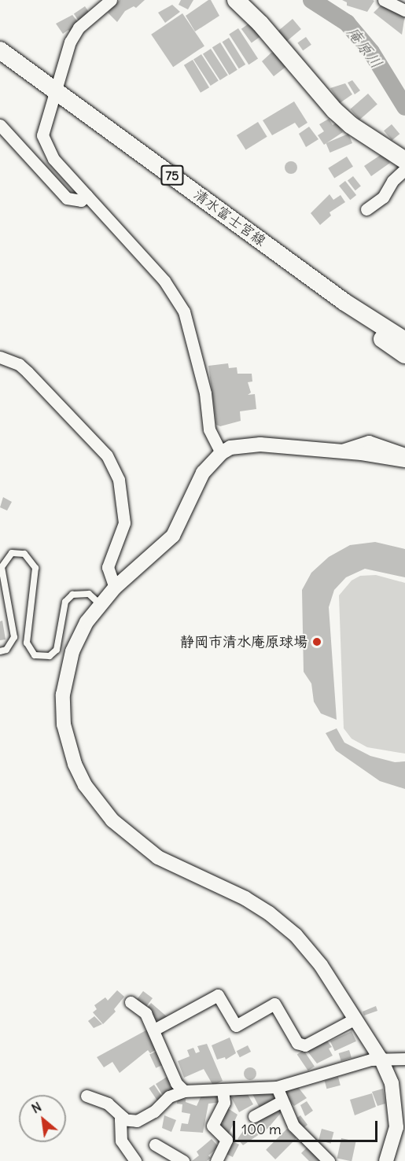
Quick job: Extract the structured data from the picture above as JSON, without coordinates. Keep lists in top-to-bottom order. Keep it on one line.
{"streets":{"main road":["75","清水富士宮線"]},"water":["庵原川"],"places":["静岡市清水庵原球場"],"scale_bar":"100 m","north":"top left"}
